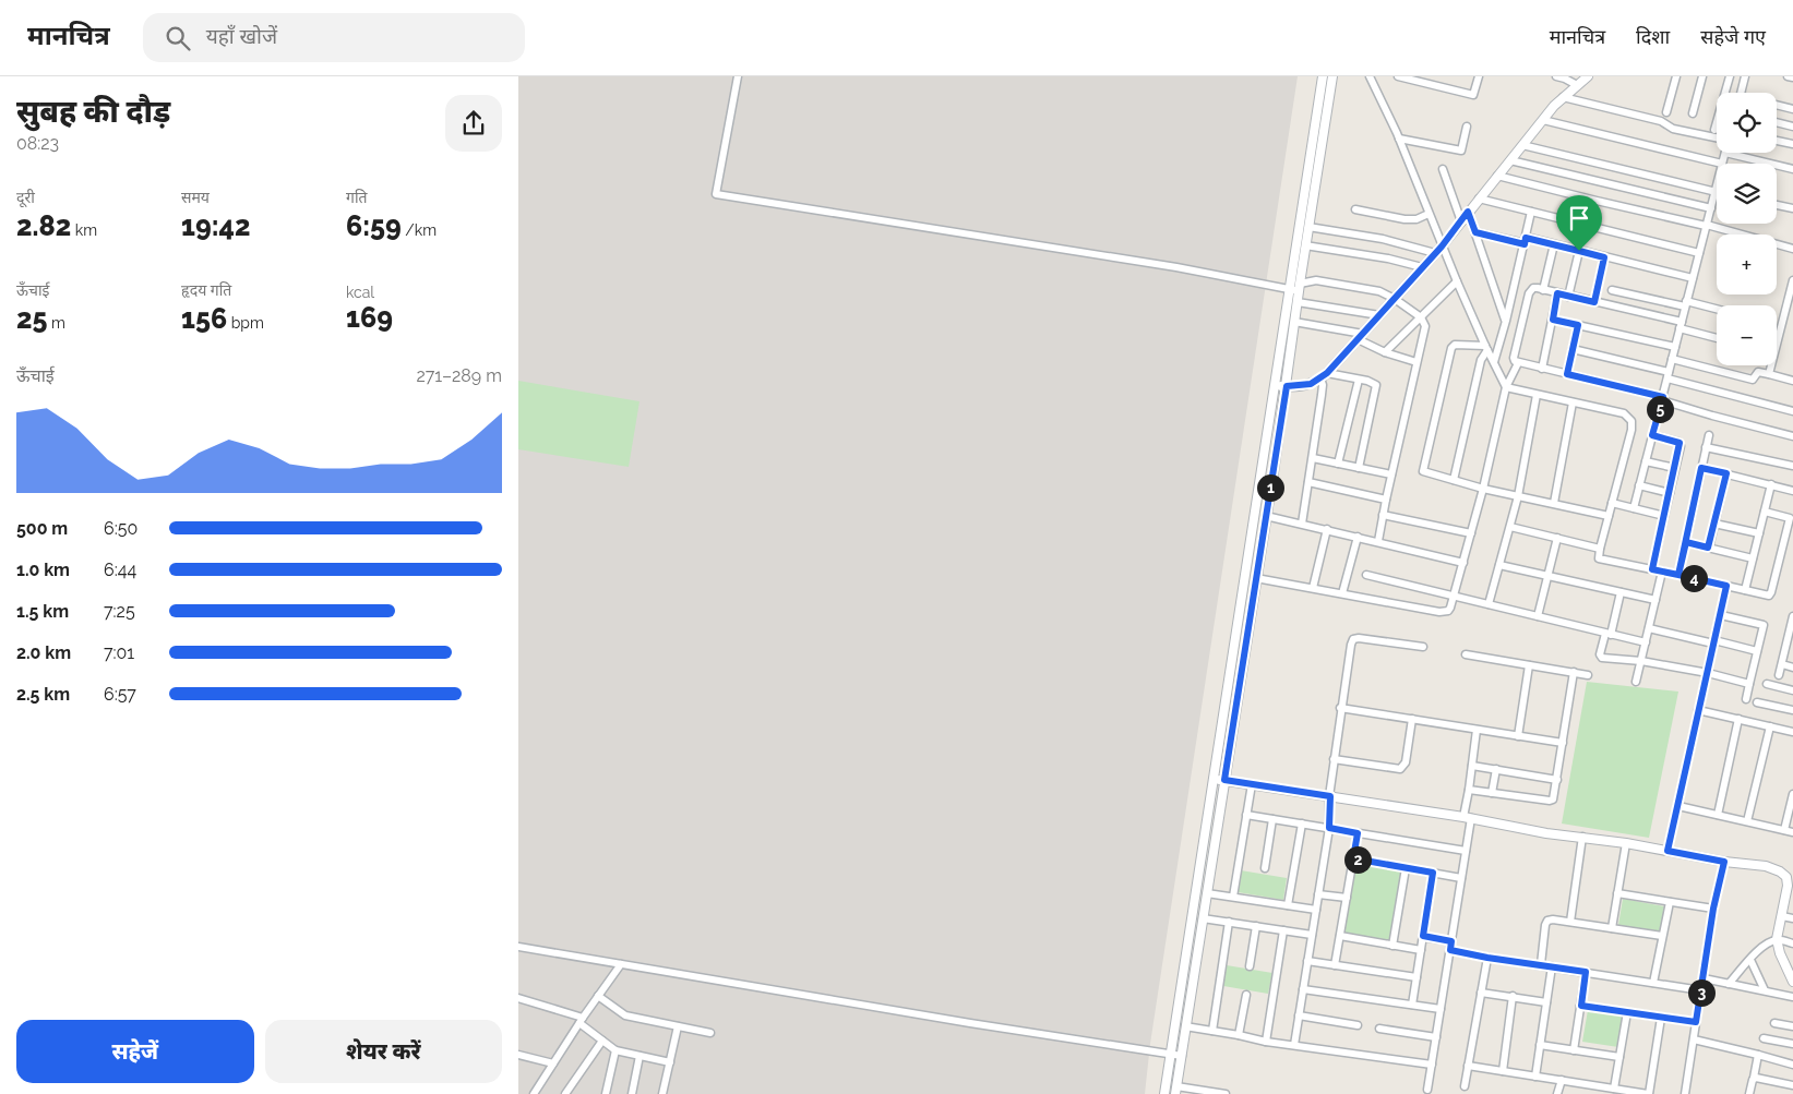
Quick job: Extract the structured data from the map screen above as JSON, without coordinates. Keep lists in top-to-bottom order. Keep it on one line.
{"page":{"header":"मानचित्र","search":"यहाँ खोजें","nav":["मानचित्र","दिशा","सहेजे गए"],"heading":["सुबह की दौड़","08:23"],"map_buttons":["+","−"],"stats":[["दूरी","2.82 km"],["समय","19:42"],["गति","6:59 /km"],["ऊँचाई","25 m"],["हृदय गति","156 bpm"],["kcal","169"]],"chart":["ऊँचाई","271–289 m"],"pins":["5","1","4","2","3"],"list":[{"name":"500 m","note":"6:50"},{"name":"1.0 km","note":"6:44"},{"name":"1.5 km","note":"7:25"},{"name":"2.0 km","note":"7:01"},{"name":"2.5 km","note":"6:57"}],"buttons":["सहेजें","शेयर करें"]}}
